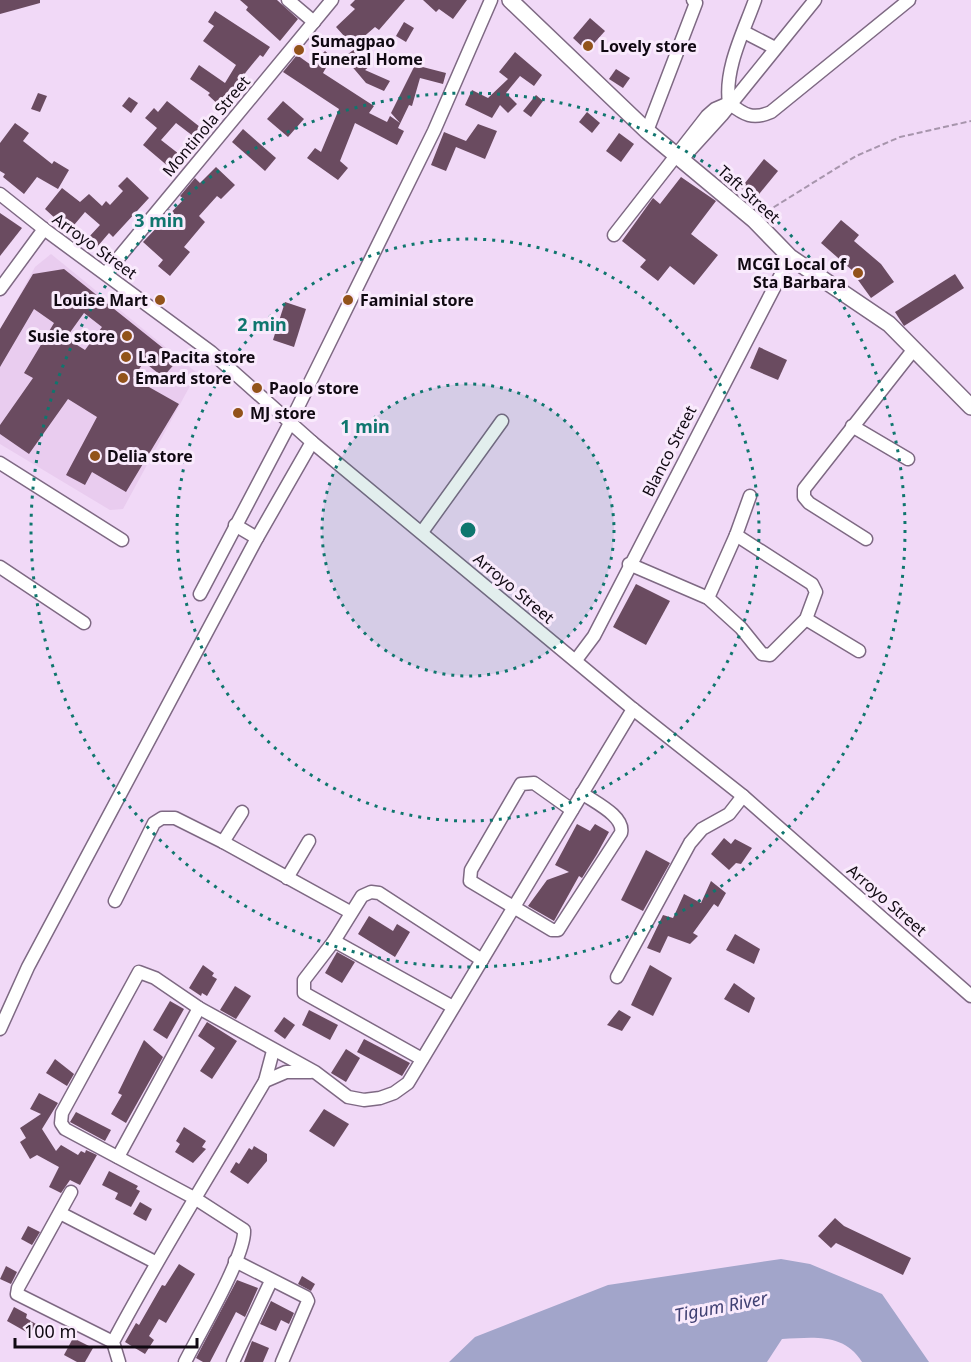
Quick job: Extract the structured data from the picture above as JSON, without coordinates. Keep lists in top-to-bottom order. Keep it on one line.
{"streets":{"main road":["Taft Street"],"street":["Montinola Street","Arroyo Street","Blanco Street"]},"crossings":[["Montinola Street","Arroyo Street"],["Taft Street","Blanco Street"],["Arroyo Street","Blanco Street"]],"water":["Tigum River"],"places":["Lovely store","Sumagpao Funeral Home","MCGI Local of Sta Barbara","Louise Mart","Faminial store","Susie store","La Pacita store","Emard store","Paolo store","MJ store","Delia store"],"scale_bar":"100 m","rings":["3 min","2 min","1 min"]}
